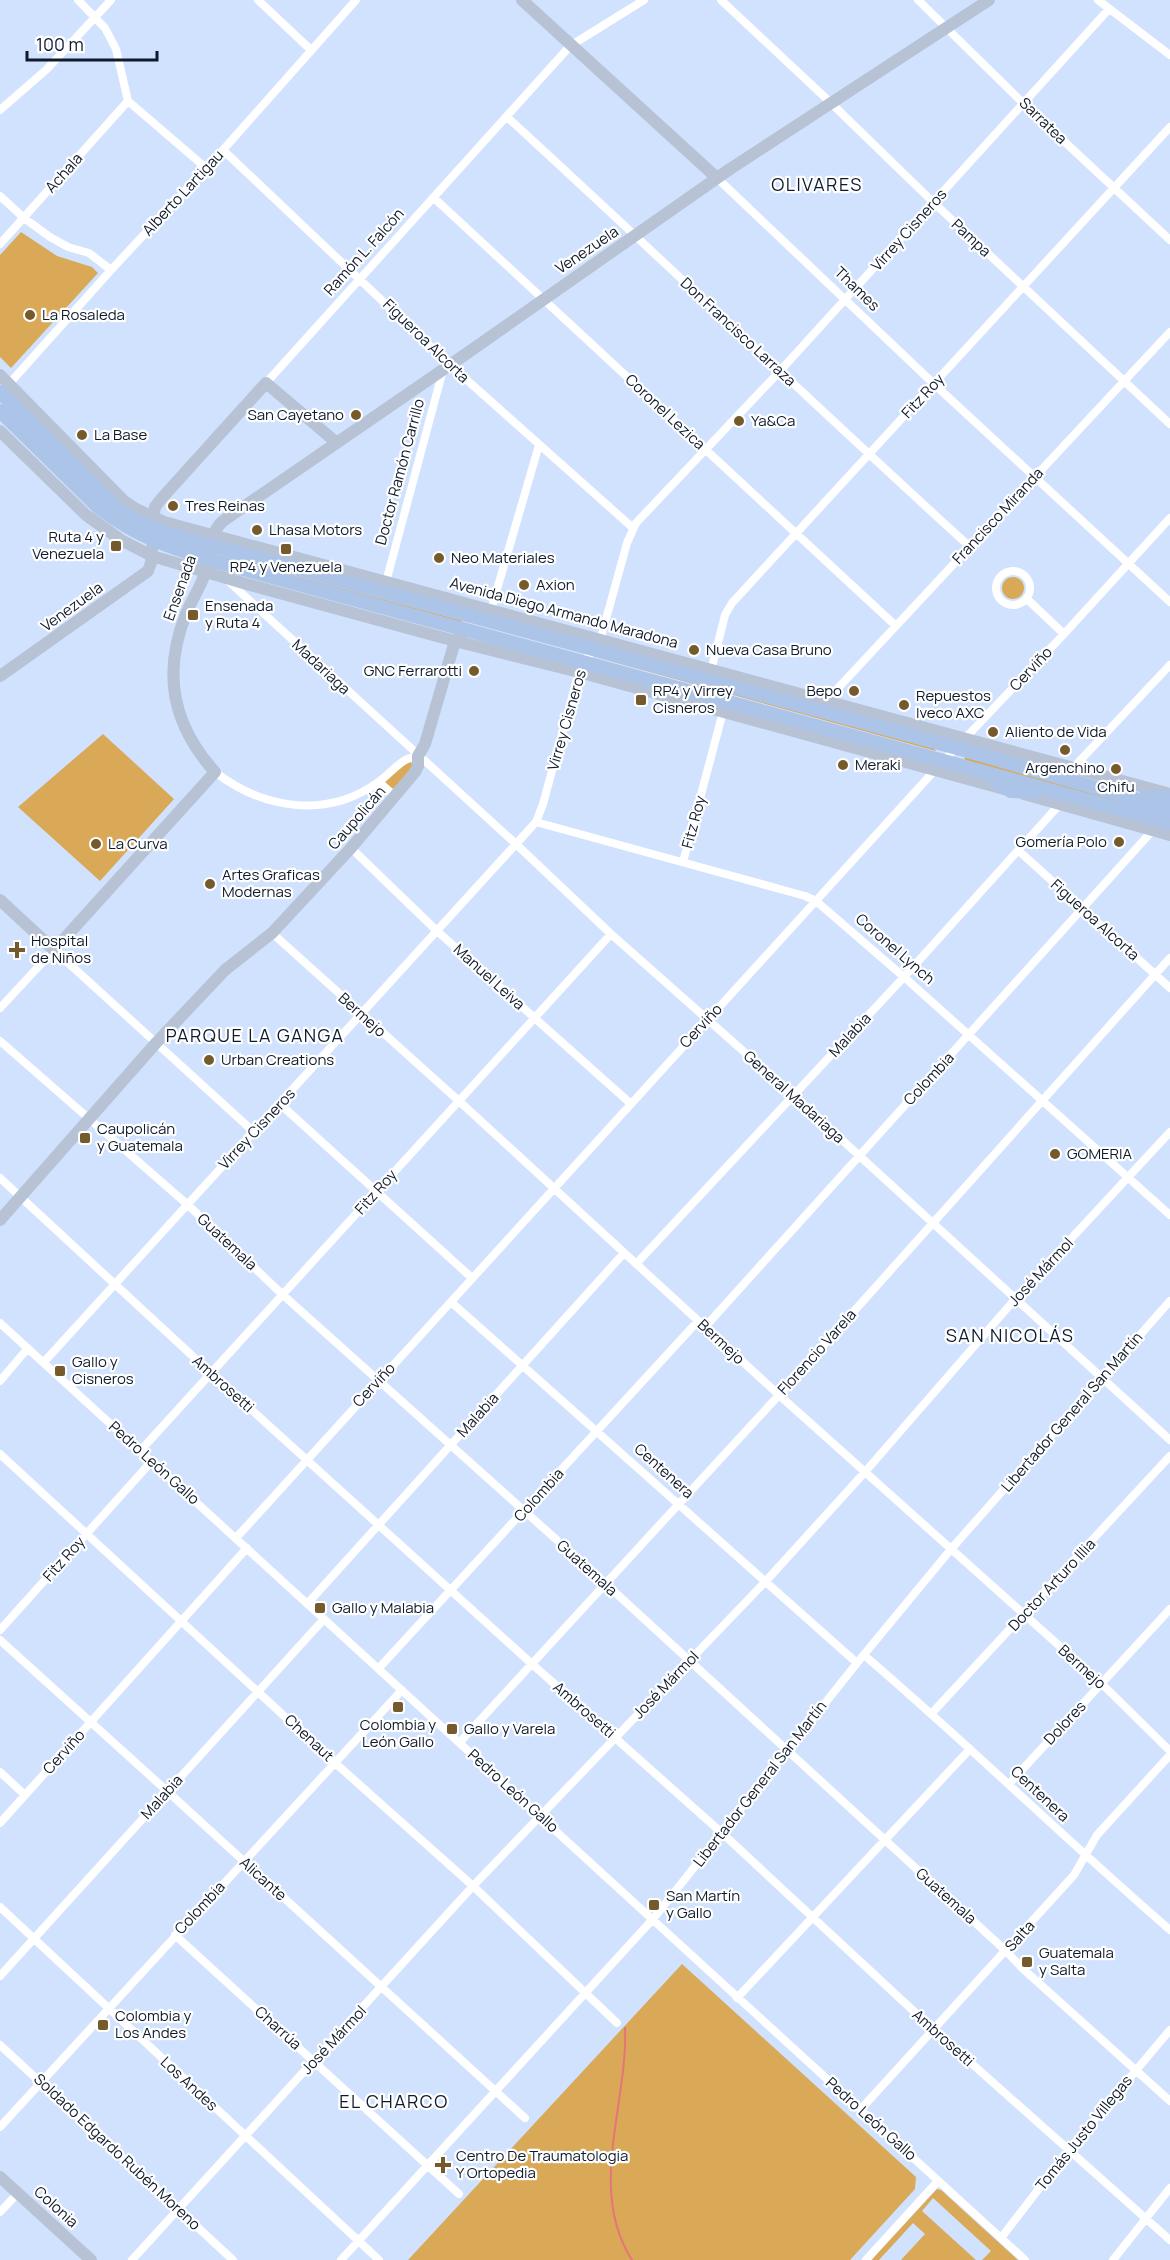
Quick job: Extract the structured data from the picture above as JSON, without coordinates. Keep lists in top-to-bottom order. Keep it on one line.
{"streets":{"main road":["Avenida Diego Armando Maradona"],"street":["Sarratea","Achala","Alberto Lartigau","Virrey Cisneros","Pampa","Venezuela","Ramón L. Falcón","Thames","Don Francisco Larraza","Figueroa Alcorta","Fitz Roy","Coronel Lezica","Doctor Ramón Carrillo","Francisco Miranda","Ensenada","Madariaga","Cerviño","Caupolicán","Coronel Lynch","Manuel Leiva","Bermejo","Malabia","Colombia","General Madariaga","Guatemala","José Mármol","Florencio Varela","Ambrosetti","Libertador General San Martín","Pedro León Gallo","Centenera","Doctor Arturo Illia","Dolores","Chenaut","Alicante","Salta","Charrúa","Los Andes","Tomás Justo Villegas","Soldado Edgardo Rubén Moreno","Colonia"]},"crossings":[["Sarratea","Virrey Cisneros"],["Sarratea","Venezuela"],["Sarratea","Fitz Roy"],["Alberto Lartigau","Figueroa Alcorta"],["Alberto Lartigau","Avenida Diego Armando Maradona"],["Virrey Cisneros","Pampa"],["Virrey Cisneros","Thames"],["Virrey Cisneros","Don Francisco Larraza"],["Virrey Cisneros","Figueroa Alcorta"],["Virrey Cisneros","Coronel Lezica"],["Virrey Cisneros","Avenida Diego Armando Maradona"],["Virrey Cisneros","Coronel Lynch"],["Virrey Cisneros","Manuel Leiva"],["Virrey Cisneros","Bermejo"],["Virrey Cisneros","General Madariaga"],["Virrey Cisneros","Guatemala"],["Virrey Cisneros","Ambrosetti"],["Virrey Cisneros","Pedro León Gallo"],["Pampa","Venezuela"],["Pampa","Fitz Roy"],["Pampa","Francisco Miranda"],["Venezuela","Thames"],["Venezuela","Don Francisco Larraza"],["Venezuela","Figueroa Alcorta"],["Venezuela","Coronel Lezica"],["Venezuela","Doctor Ramón Carrillo"],["Venezuela","Ensenada"],["Venezuela","Avenida Diego Armando Maradona"],["Ramón L. Falcón","Thames"],["Ramón L. Falcón","Don Francisco Larraza"],["Ramón L. Falcón","Figueroa Alcorta"],["Ramón L. Falcón","Coronel Lezica"],["Ramón L. Falcón","Avenida Diego Armando Maradona"],["Thames","Fitz Roy"],["Thames","Francisco Miranda"],["Thames","Cerviño"],["Don Francisco Larraza","Fitz Roy"],["Don Francisco Larraza","Francisco Miranda"],["Figueroa Alcorta","Doctor Ramón Carrillo"],["Figueroa Alcorta","Malabia"],["Figueroa Alcorta","Colombia"],["Figueroa Alcorta","Florencio Varela"],["Fitz Roy","Coronel Lezica"],["Fitz Roy","Avenida Diego Armando Maradona"],["Fitz Roy","Coronel Lynch"],["Fitz Roy","Manuel Leiva"],["Fitz Roy","Bermejo"],["Fitz Roy","General Madariaga"],["Fitz Roy","Guatemala"],["Fitz Roy","Ambrosetti"],["Fitz Roy","Pedro León Gallo"],["Fitz Roy","Chenaut"],["Coronel Lezica","Francisco Miranda"],["Doctor Ramón Carrillo","Avenida Diego Armando Maradona"],["Francisco Miranda","Avenida Diego Armando Maradona"],["Ensenada","Avenida Diego Armando Maradona"],["Ensenada","Madariaga"],["Ensenada","Caupolicán"],["Ensenada","General Madariaga"],["Avenida Diego Armando Maradona","Madariaga"],["Avenida Diego Armando Maradona","Cerviño"],["Avenida Diego Armando Maradona","Caupolicán"],["Avenida Diego Armando Maradona","Malabia"],["Avenida Diego Armando Maradona","Colombia"],["Madariaga","Caupolicán"],["Madariaga","General Madariaga"],["Cerviño","Coronel Lynch"],["Cerviño","Manuel Leiva"],["Cerviño","Bermejo"],["Cerviño","General Madariaga"],["Cerviño","Guatemala"],["Cerviño","Ambrosetti"],["Cerviño","Pedro León Gallo"],["Cerviño","Centenera"],["Cerviño","Chenaut"],["Cerviño","Alicante"],["Caupolicán","Manuel Leiva"],["Caupolicán","Bermejo"],["Caupolicán","General Madariaga"],["Caupolicán","Guatemala"],["Caupolicán","Ambrosetti"],["Coronel Lynch","Malabia"],["Coronel Lynch","Colombia"],["Coronel Lynch","José Mármol"],["Coronel Lynch","Florencio Varela"],["Bermejo","Malabia"],["Bermejo","Colombia"],["Bermejo","José Mármol"],["Bermejo","Florencio Varela"],["Bermejo","Libertador General San Martín"],["Bermejo","Doctor Arturo Illia"],["Bermejo","Dolores"],["Bermejo","Salta"],["Malabia","General Madariaga"],["Malabia","Guatemala"],["Malabia","Ambrosetti"],["Malabia","Pedro León Gallo"],["Malabia","Centenera"],["Malabia","Chenaut"],["Malabia","Alicante"],["Malabia","Los Andes"],["Colombia","General Madariaga"],["Colombia","Guatemala"],["Colombia","Ambrosetti"],["Colombia","Pedro León Gallo"],["Colombia","Centenera"],["Colombia","Chenaut"],["Colombia","Alicante"],["Colombia","Charrúa"],["Colombia","Los Andes"],["Colombia","Soldado Edgardo Rubén Moreno"],["General Madariaga","José Mármol"],["General Madariaga","Florencio Varela"],["General Madariaga","Libertador General San Martín"],["Guatemala","José Mármol"],["Guatemala","Florencio Varela"],["Guatemala","Libertador General San Martín"],["Guatemala","Salta"],["Guatemala","Tomás Justo Villegas"],["José Mármol","Ambrosetti"],["José Mármol","Pedro León Gallo"],["José Mármol","Centenera"],["José Mármol","Chenaut"],["José Mármol","Alicante"],["José Mármol","Charrúa"],["José Mármol","Los Andes"],["José Mármol","Soldado Edgardo Rubén Moreno"],["Florencio Varela","Ambrosetti"],["Florencio Varela","Pedro León Gallo"],["Florencio Varela","Centenera"],["Ambrosetti","Libertador General San Martín"],["Ambrosetti","Salta"],["Ambrosetti","Tomás Justo Villegas"],["Libertador General San Martín","Pedro León Gallo"],["Libertador General San Martín","Centenera"],["Libertador General San Martín","Chenaut"],["Libertador General San Martín","Alicante"],["Libertador General San Martín","Charrúa"],["Libertador General San Martín","Los Andes"],["Pedro León Gallo","Salta"],["Pedro León Gallo","Tomás Justo Villegas"],["Centenera","Doctor Arturo Illia"],["Centenera","Dolores"],["Centenera","Salta"]],"districts":["OLIVARES","PARQUE LA GANGA","SAN NICOLÁS","EL CHARCO"],"places":{"other":["La Rosaleda","San Cayetano","Ya&Ca","La Base","Tres Reinas","Lhasa Motors","Neo Materiales","Axion","Nueva Casa Bruno","GNC Ferrarotti","Bepo","Repuestos Iveco AXC","Aliento de Vida","Argenchino","Meraki","Chifu","Gomería Polo","La Curva","Artes Graficas Modernas","Urban Creations","GOMERIA"],"transit":["Ruta 4 y Venezuela","RP4 y Venezuela","Ensenada y Ruta 4","RP4 y Virrey Cisneros","Caupolicán y Guatemala","Gallo y Cisneros","Gallo y Malabia","Colombia y León Gallo","Gallo y Varela","San Martín y Gallo","Guatemala y Salta","Colombia y Los Andes"],"health":["Hospital de Niños","Centro De Traumatologia Y Ortopedia"]},"scale_bar":"100 m"}
